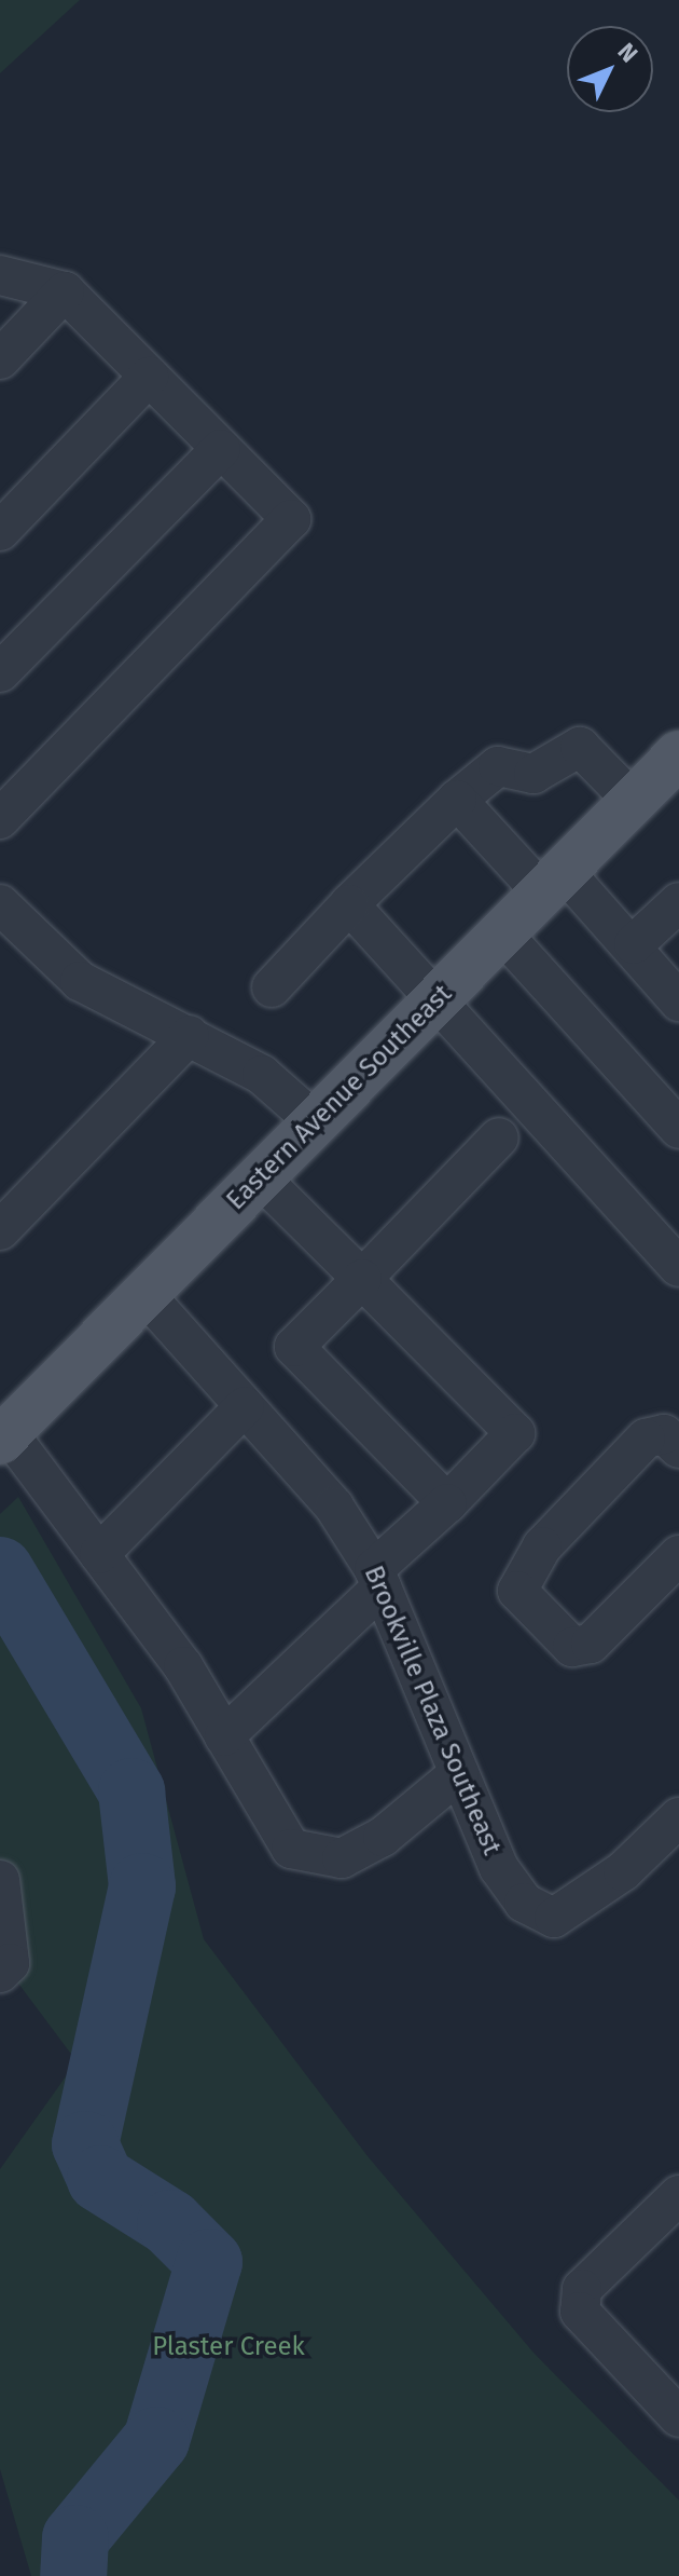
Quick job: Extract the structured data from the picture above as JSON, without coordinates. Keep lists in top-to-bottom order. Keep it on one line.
{"streets":{"main road":["Eastern Avenue Southeast"],"street":["Brookville Plaza Southeast"]},"crossings":[["Eastern Avenue Southeast","Brookville Plaza Southeast"]],"parks":["Plaster Creek"],"north":"top right"}
